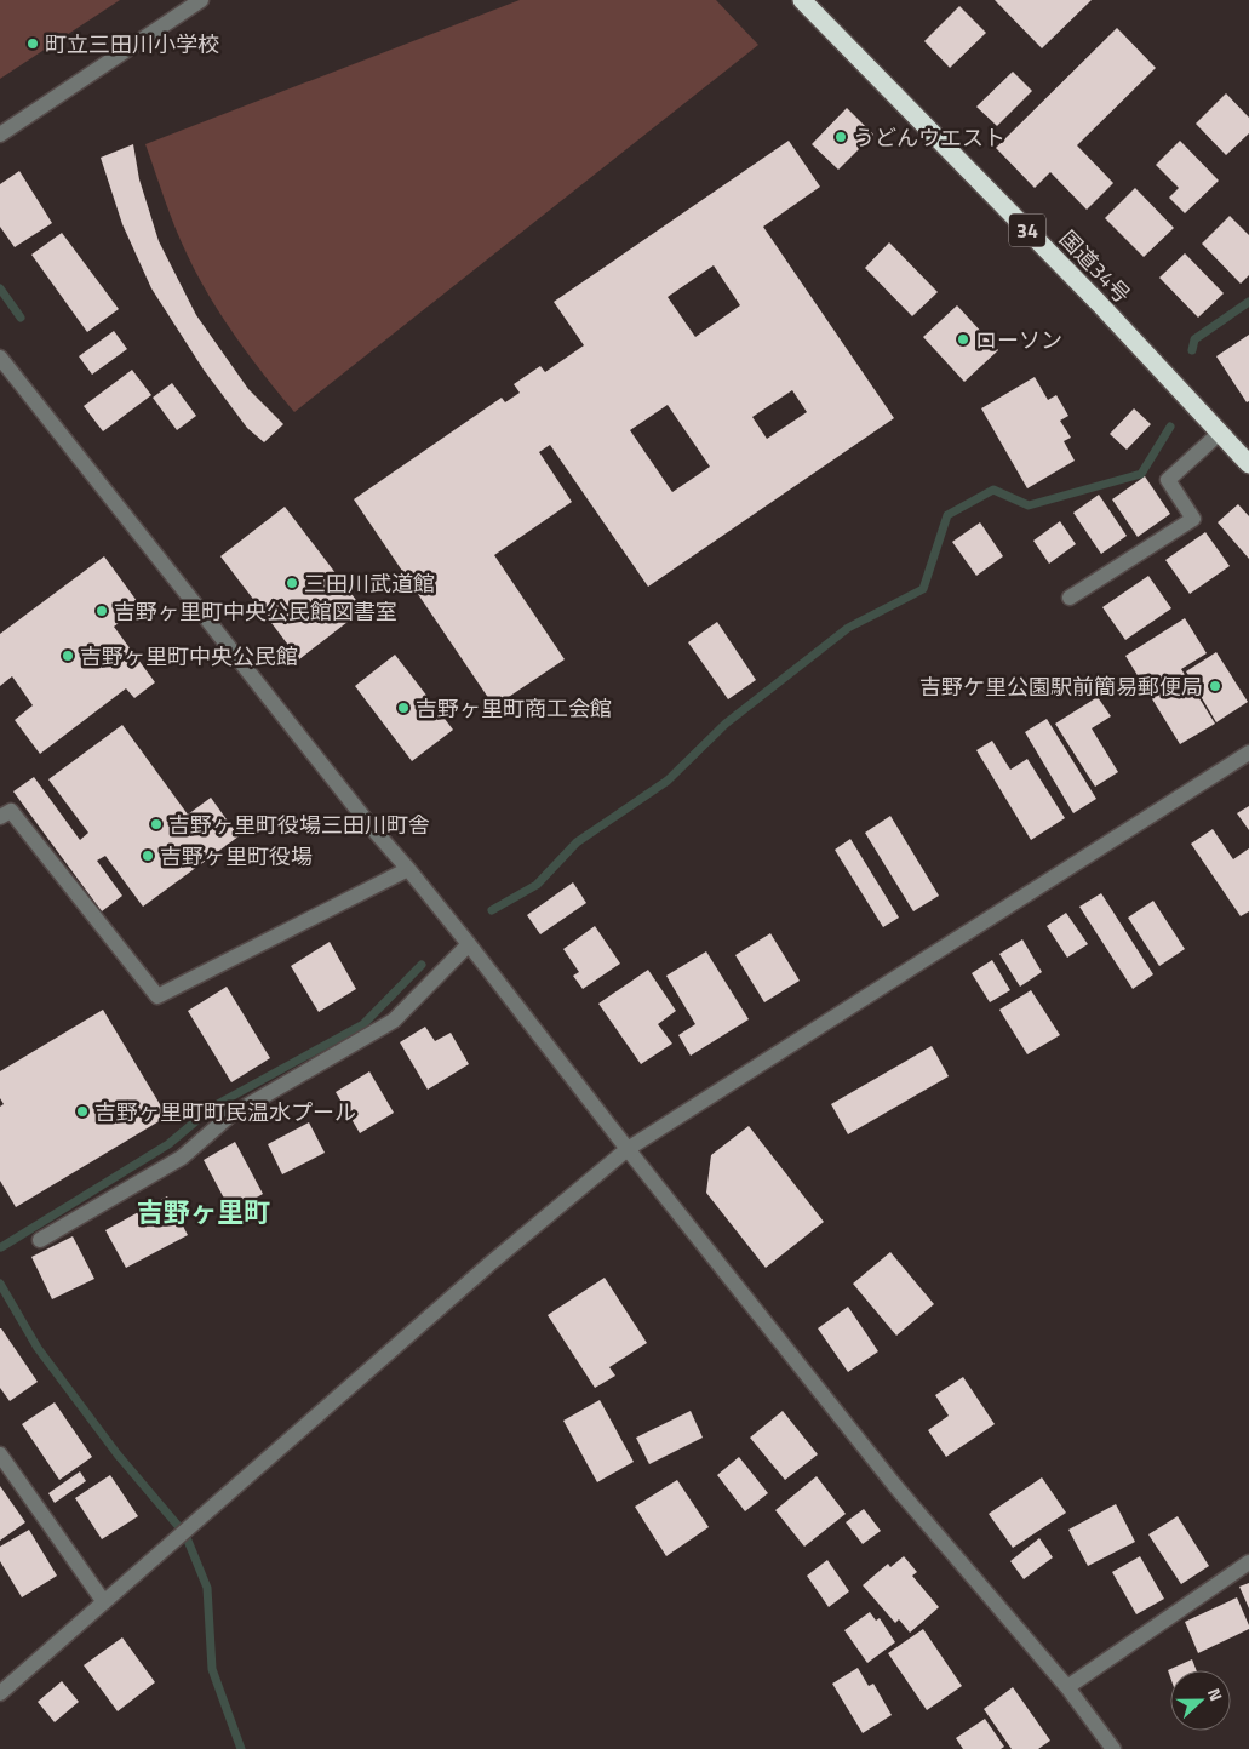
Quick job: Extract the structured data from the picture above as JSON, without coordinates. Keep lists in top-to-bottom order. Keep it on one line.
{"streets":{"highway":["34","国道34号"]},"districts":["吉野ヶ里町"],"places":["町立三田川小学校","うどんウエスト","ローソン","三田川武道館","吉野ヶ里町中央公民館図書室","吉野ヶ里町中央公民館","吉野ケ里公園駅前簡易郵便局","吉野ヶ里町商工会館","吉野ヶ里町役場三田川町舎","吉野ヶ里町役場","吉野ヶ里町町民温水プール"],"north":"right"}
